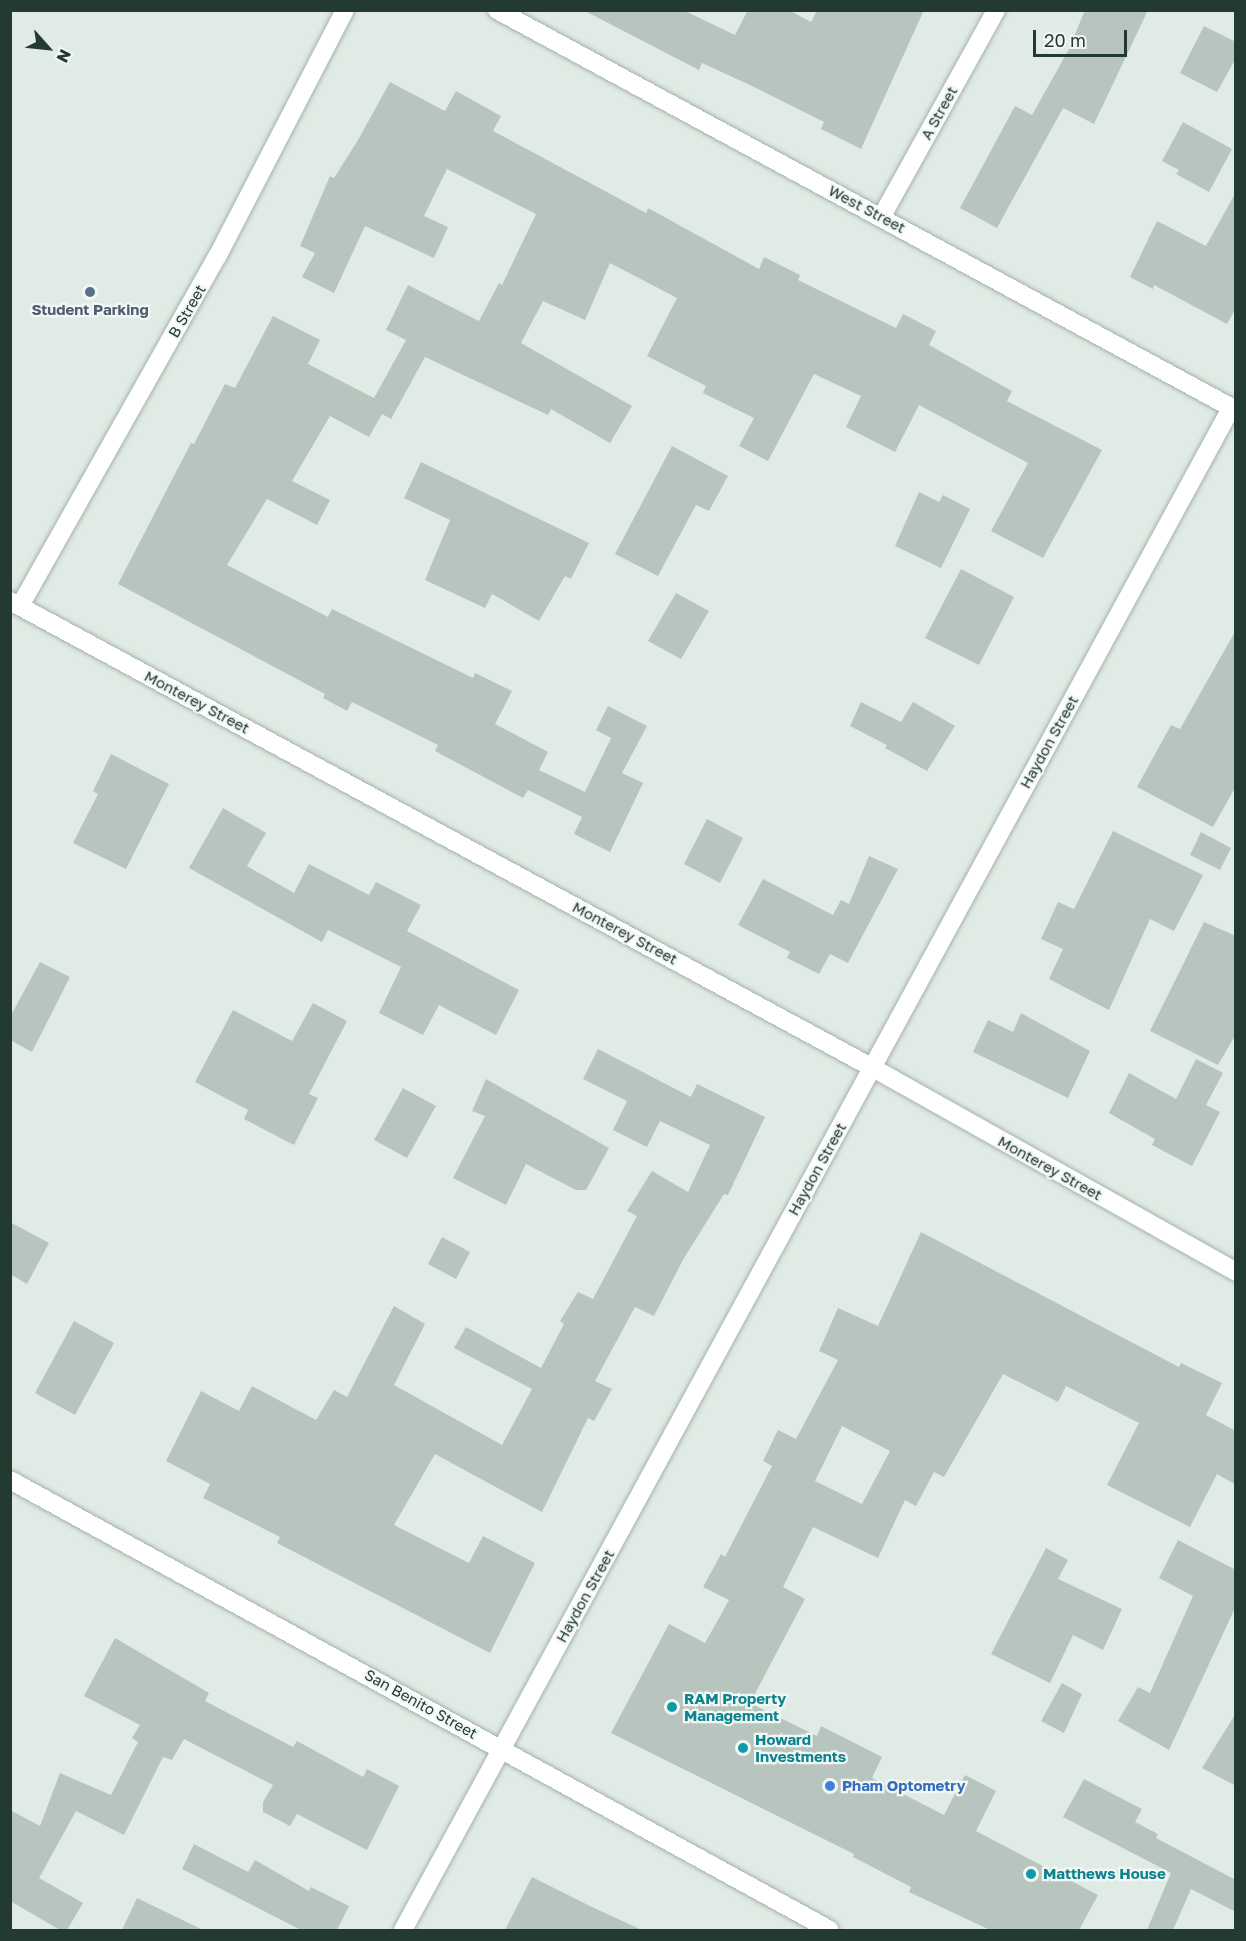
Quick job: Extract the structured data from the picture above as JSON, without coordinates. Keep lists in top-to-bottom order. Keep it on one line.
{"streets":{"street":["A Street","West Street","B Street","Monterey Street","Haydon Street","San Benito Street"]},"crossings":[["A Street","West Street"],["West Street","Haydon Street"],["B Street","Monterey Street"],["Monterey Street","Haydon Street"],["Haydon Street","San Benito Street"]],"places":["Student Parking","RAM Property Management","Howard Investments","Pham Optometry","Matthews House"],"scale_bar":"20 m","north":"bottom right"}
